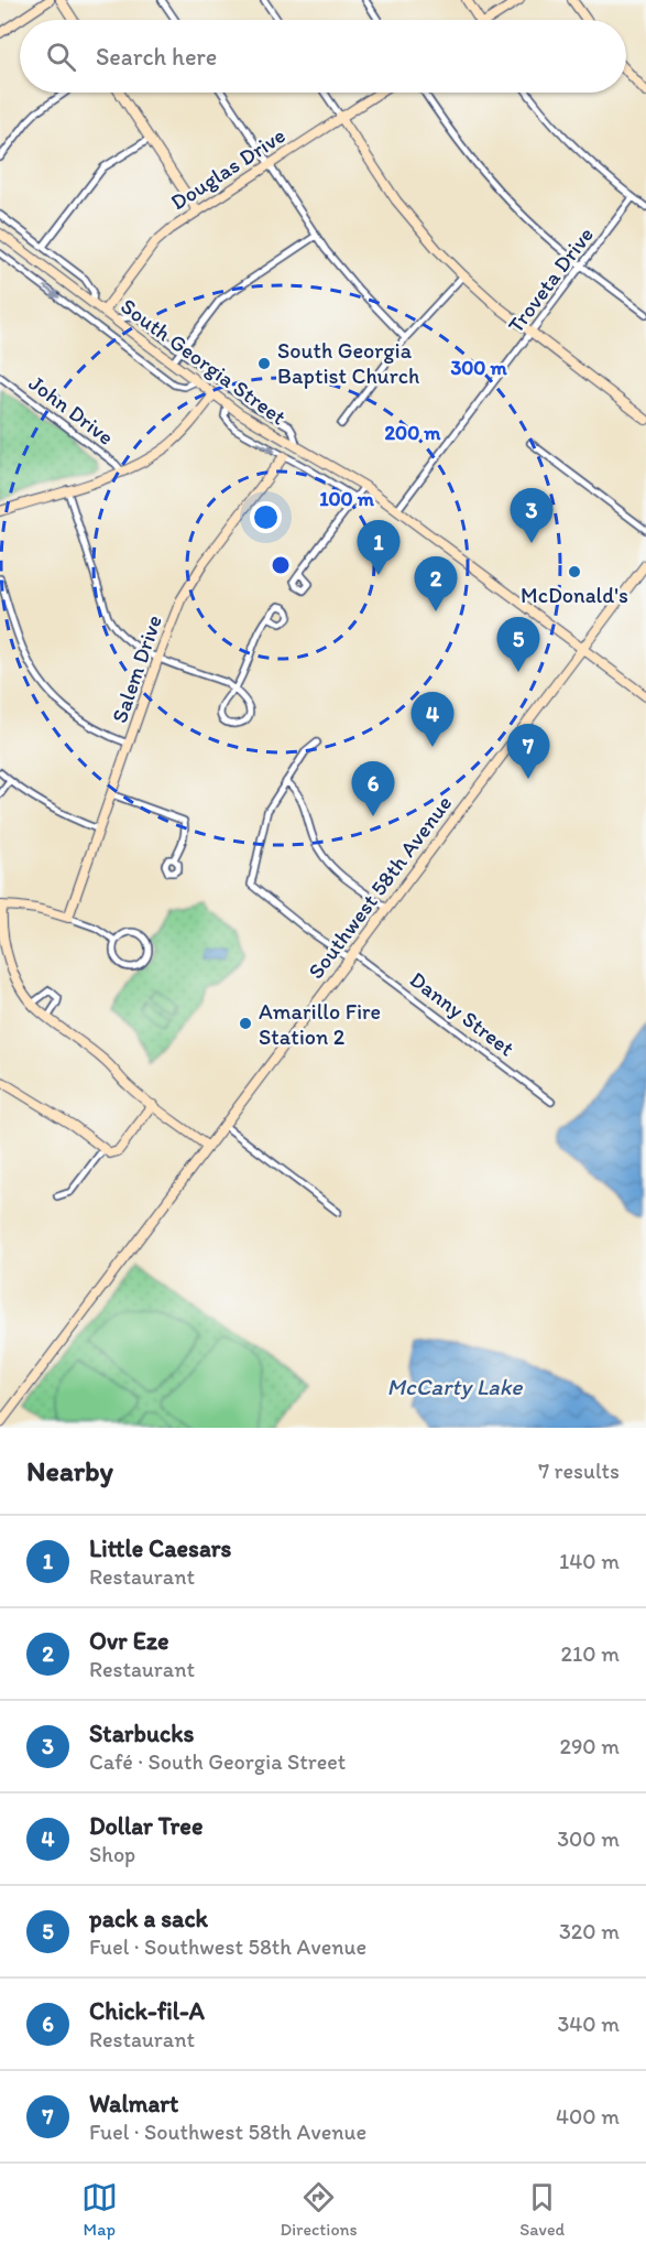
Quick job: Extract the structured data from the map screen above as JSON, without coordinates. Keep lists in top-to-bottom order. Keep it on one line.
{"streets":{"main road":["Douglas Drive","South Georgia Street","Salem Drive","Southwest 58th Avenue"],"street":["Troveta Drive","John Drive","Danny Street"]},"crossings":[["Douglas Drive","South Georgia Street"],["Troveta Drive","South Georgia Street"],["South Georgia Street","Southwest 58th Avenue"],["Southwest 58th Avenue","Danny Street"]],"water":["McCarty Lake"],"places":["South Georgia Baptist Church","McDonald's","Amarillo Fire Station 2"],"page":{"search":"Search here","pins":["3","1","2","5","4","7","6"],"heading":["Nearby","7 results"],"list":[{"mark":"1","name":"Little Caesars","note":"Restaurant","value":"140 m"},{"mark":"2","name":"Ovr Eze","note":"Restaurant","value":"210 m"},{"mark":"3","name":"Starbucks","note":"Café · South Georgia Street","value":"290 m"},{"mark":"4","name":"Dollar Tree","note":"Shop","value":"300 m"},{"mark":"5","name":"pack a sack","note":"Fuel · Southwest 58th Avenue","value":"320 m"},{"mark":"6","name":"Chick-fil-A","note":"Restaurant","value":"340 m"},{"mark":"7","name":"Walmart","note":"Fuel · Southwest 58th Avenue","value":"400 m"}],"nav":["Map","Directions","Saved"]},"rings":["300 m","200 m","100 m"]}
